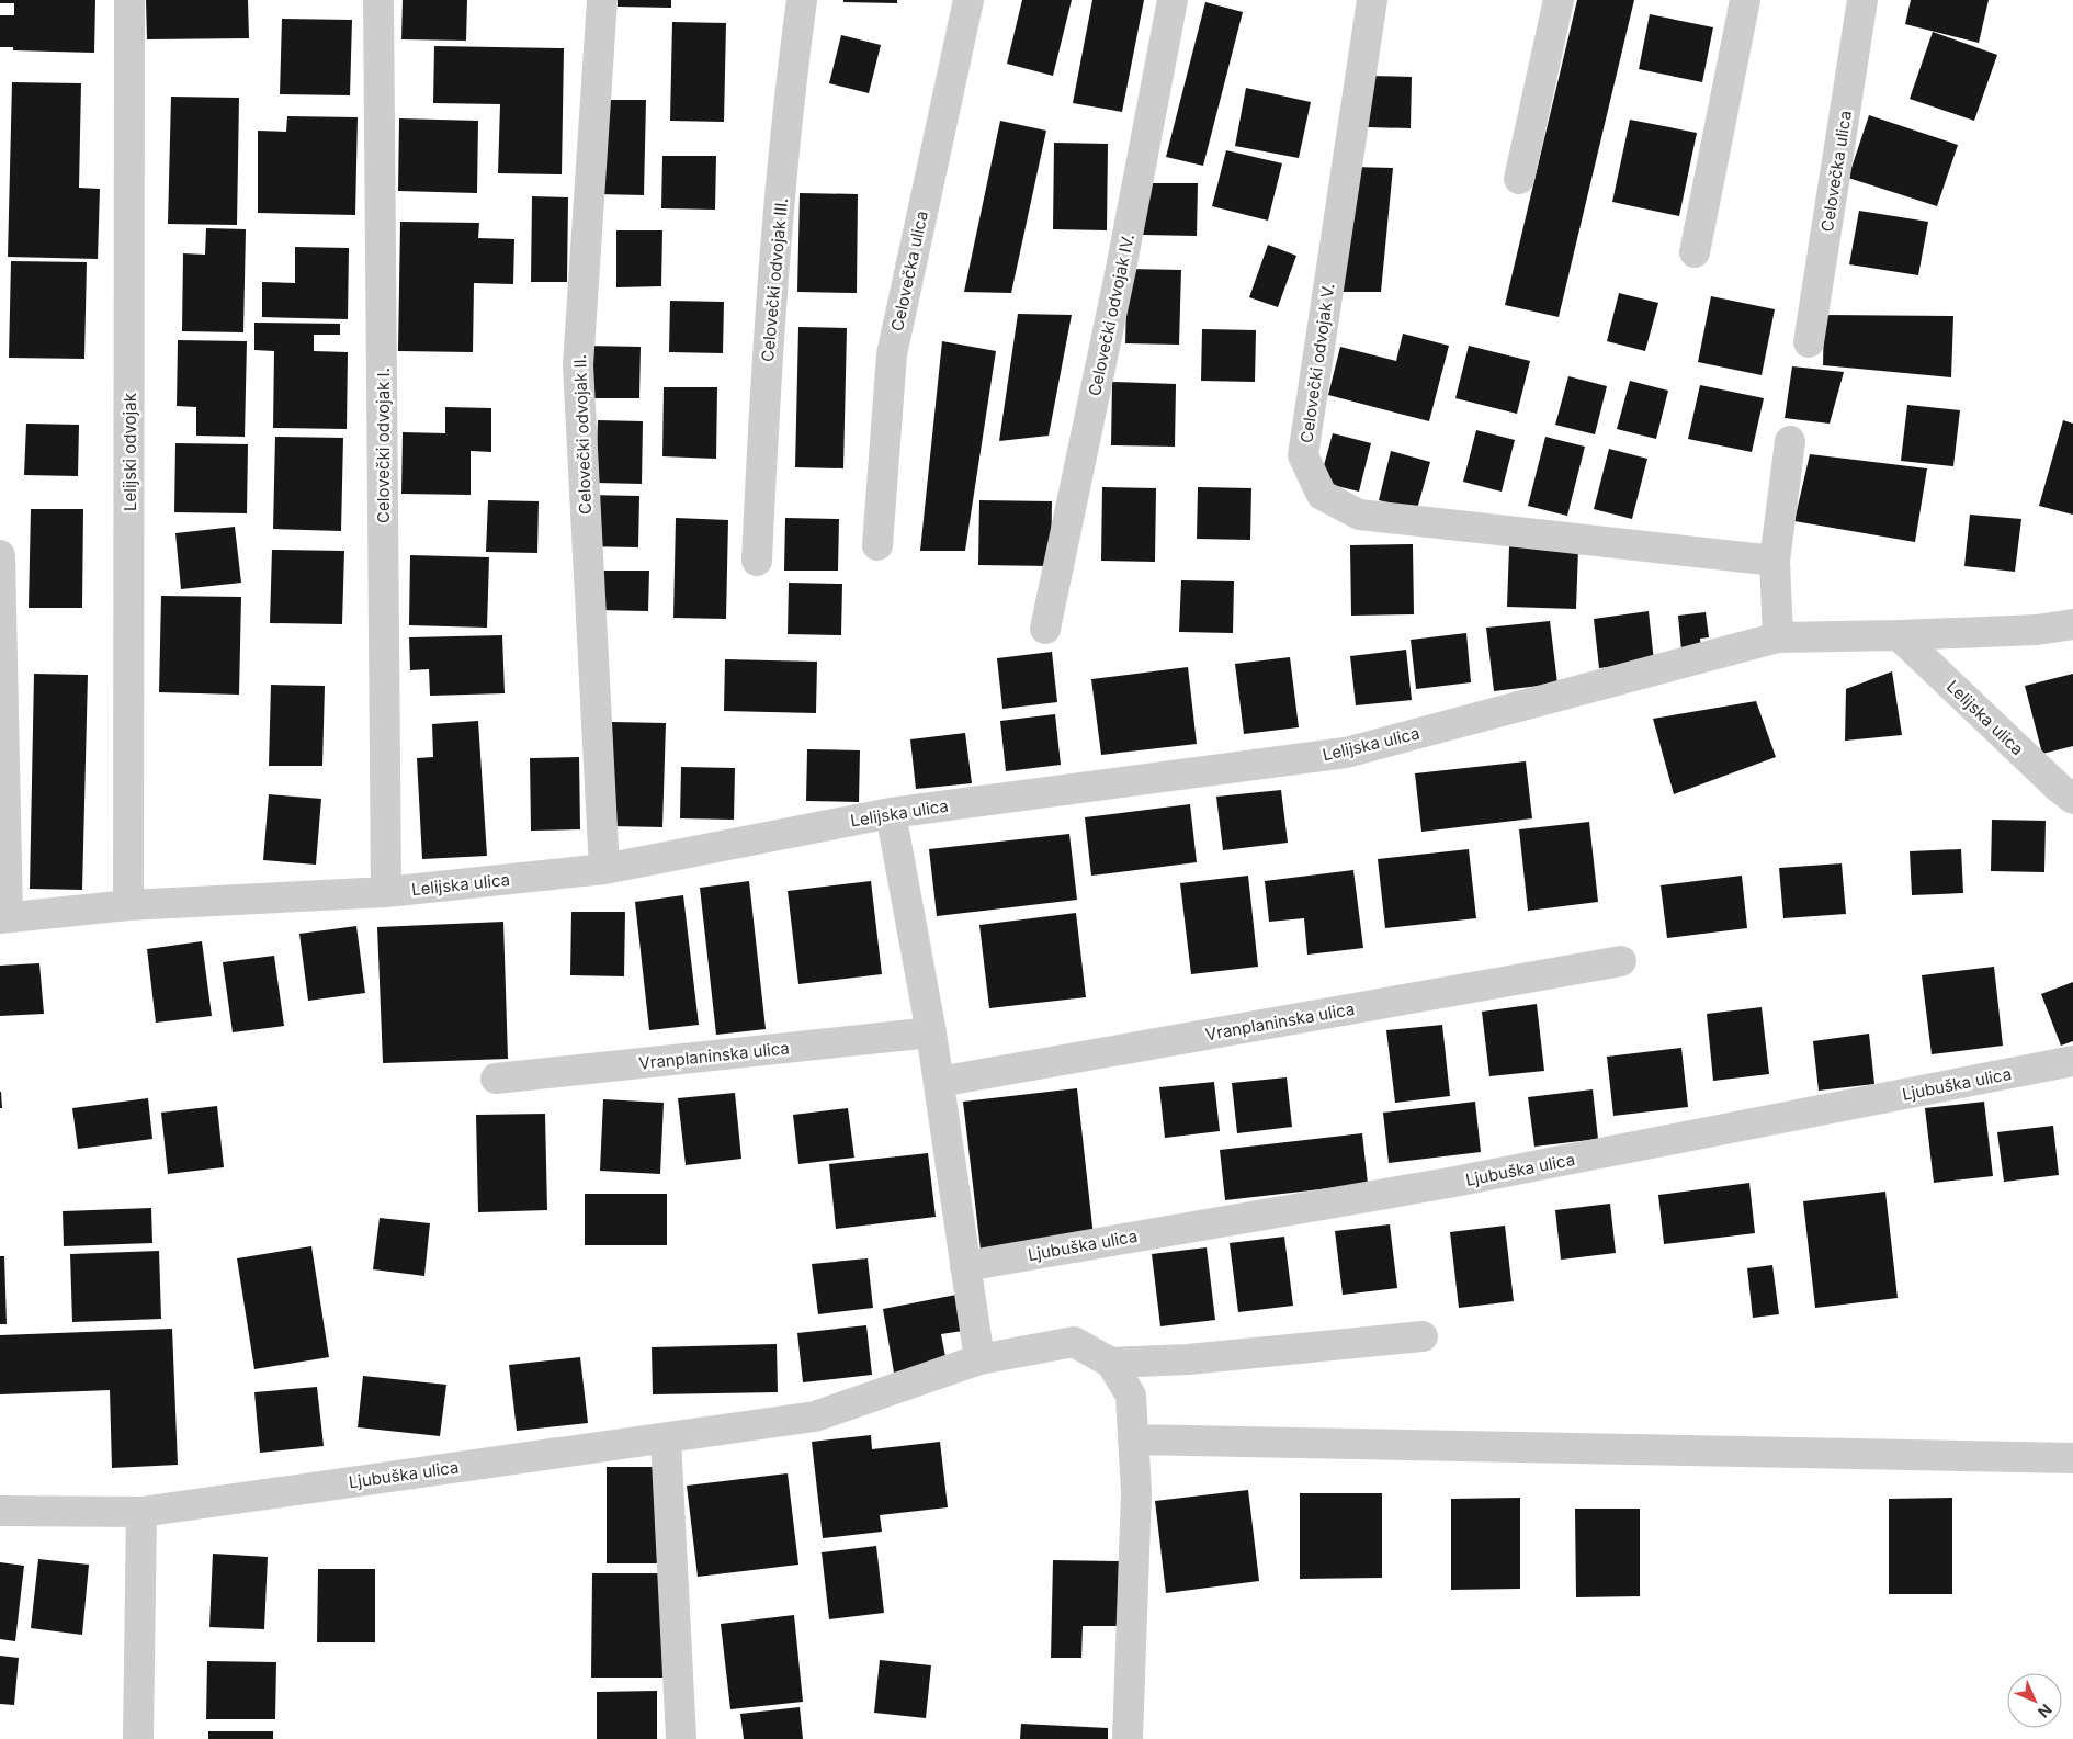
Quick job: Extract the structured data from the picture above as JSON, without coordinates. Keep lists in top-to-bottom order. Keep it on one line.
{"streets":{"street":["Celovečka ulica","Celovečki odvojak III.","Celovečki odvojak IV.","Celovečki odvojak V.","Celovečki odvojak II.","Celovečki odvojak I.","Lelijski odvojak","Lelijska ulica","Vranplaninska ulica","Ljubuška ulica"]},"crossings":[["Celovečki odvojak II.","Lelijska ulica"],["Celovečki odvojak I.","Lelijska ulica"],["Lelijski odvojak","Lelijska ulica"]],"north":"bottom right"}
